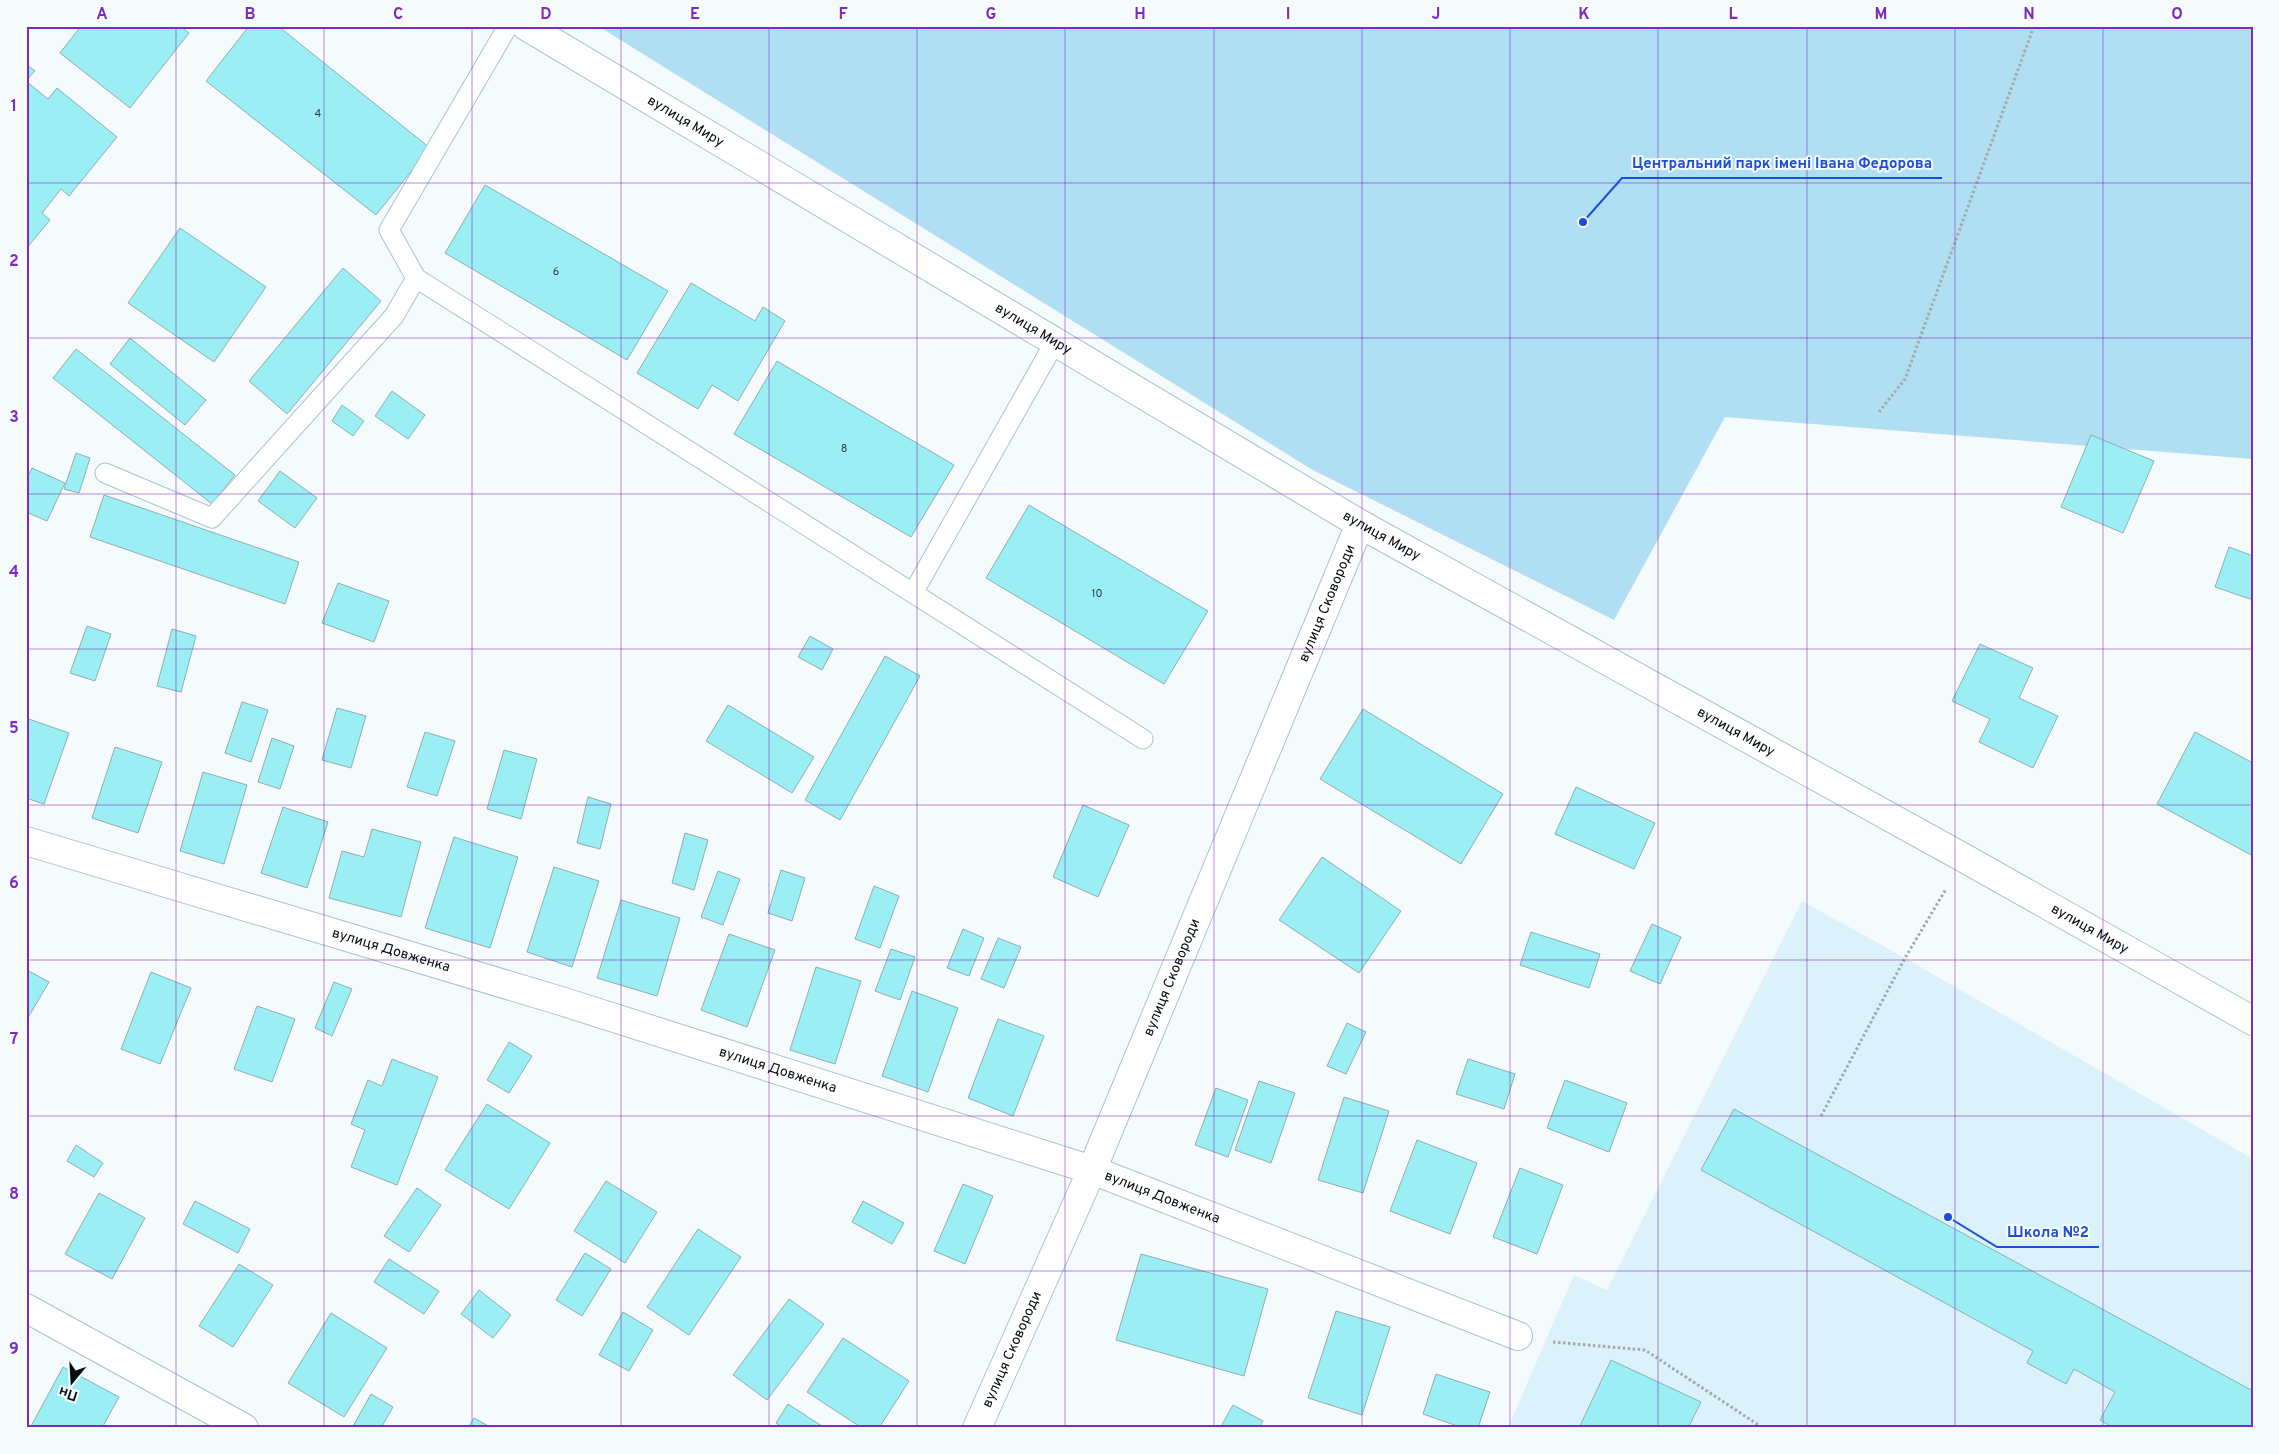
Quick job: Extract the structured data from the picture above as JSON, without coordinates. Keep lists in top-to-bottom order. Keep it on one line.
{"streets":{"street":["вулиця Миру","вулиця Сковороди","вулиця Довженка"]},"crossings":[["вулиця Миру","вулиця Сковороди"],["вулиця Сковороди","вулиця Довженка"]],"places":["Центральний парк імені Івана Федорова","Школа №2"],"house_numbers":["4","6","8","10"],"north":"bottom","grid":{"columns":["A","B","C","D","E","F","G","H","I","J","K","L","M","N","O"],"rows":["1","2","3","4","5","6","7","8","9"]}}
